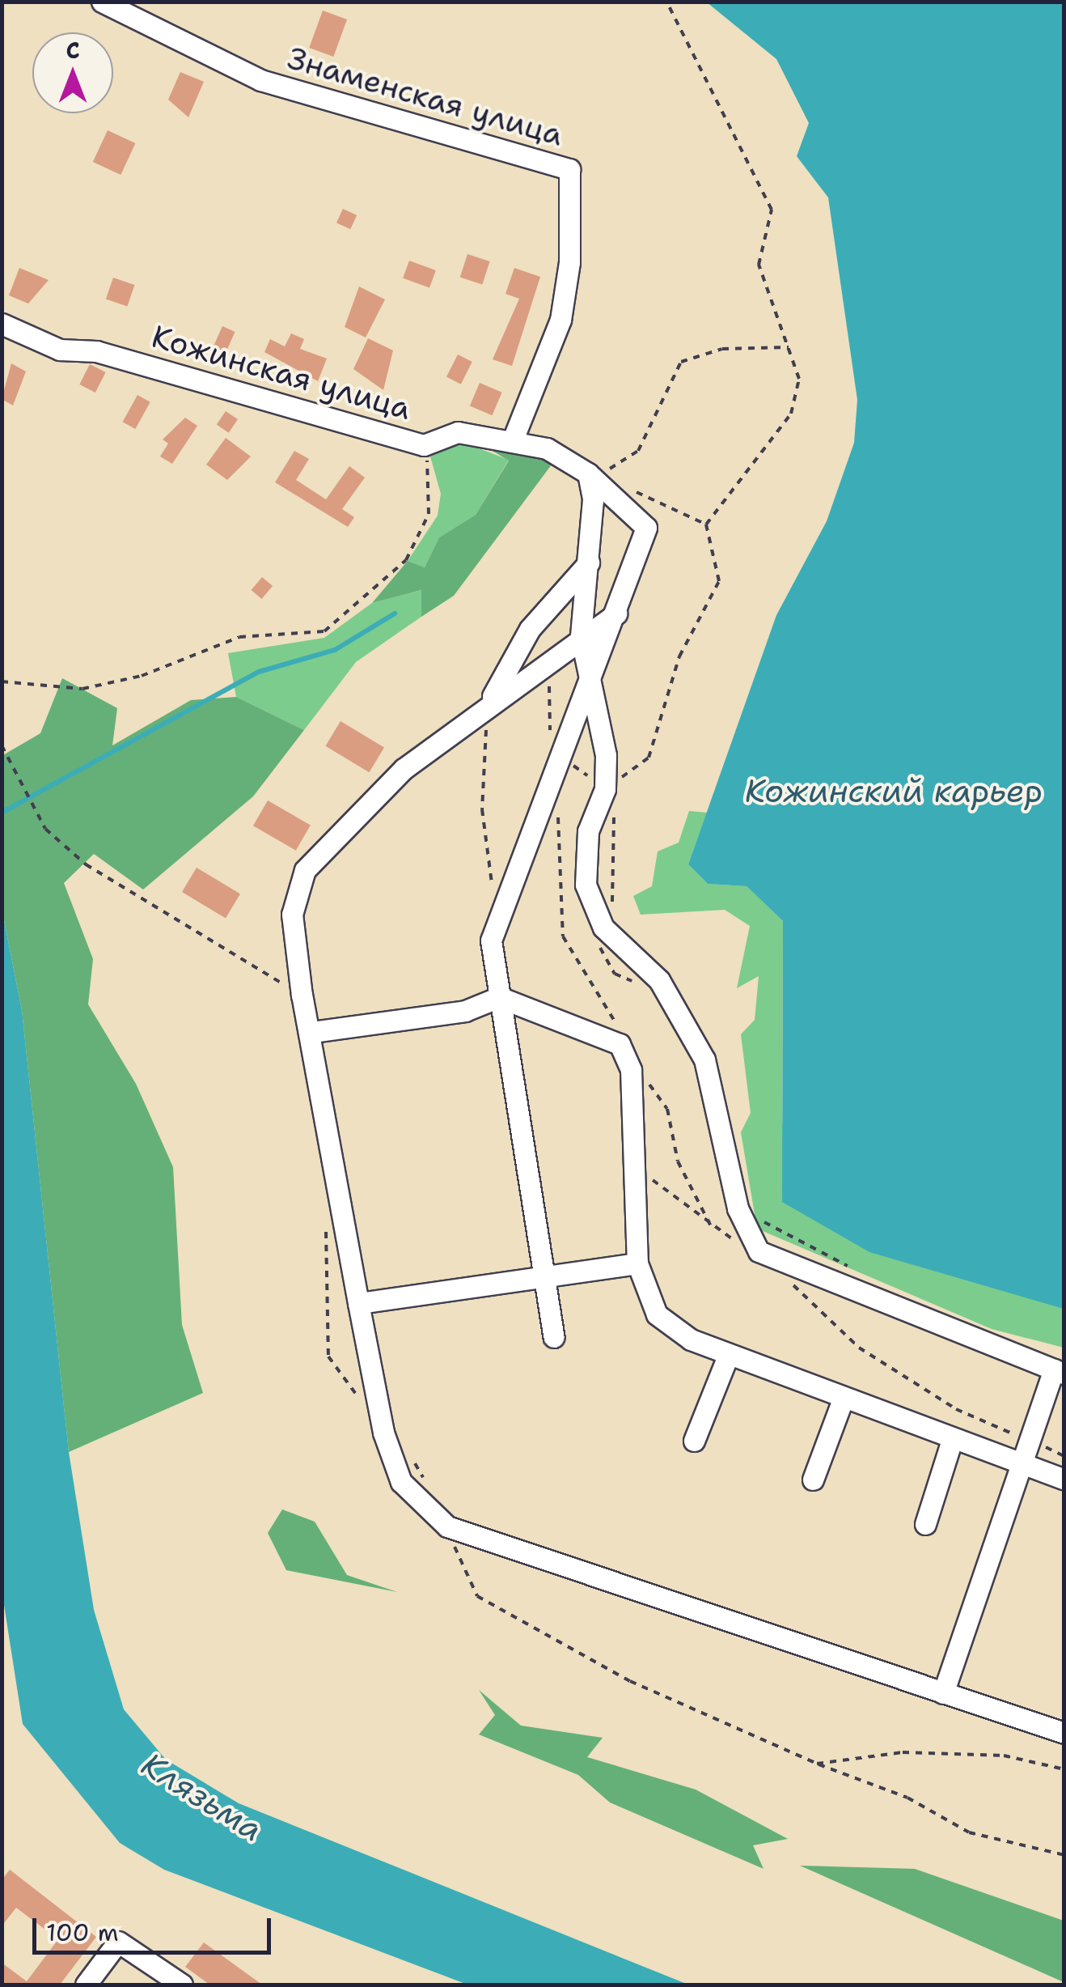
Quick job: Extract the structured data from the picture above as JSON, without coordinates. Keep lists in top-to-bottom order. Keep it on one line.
{"streets":{"street":["Знаменская улица","Кожинская улица"]},"crossings":[["Знаменская улица","Кожинская улица"]],"water":["Кожинский карьер","Клязьма"],"scale_bar":"100 m","north":"top"}
